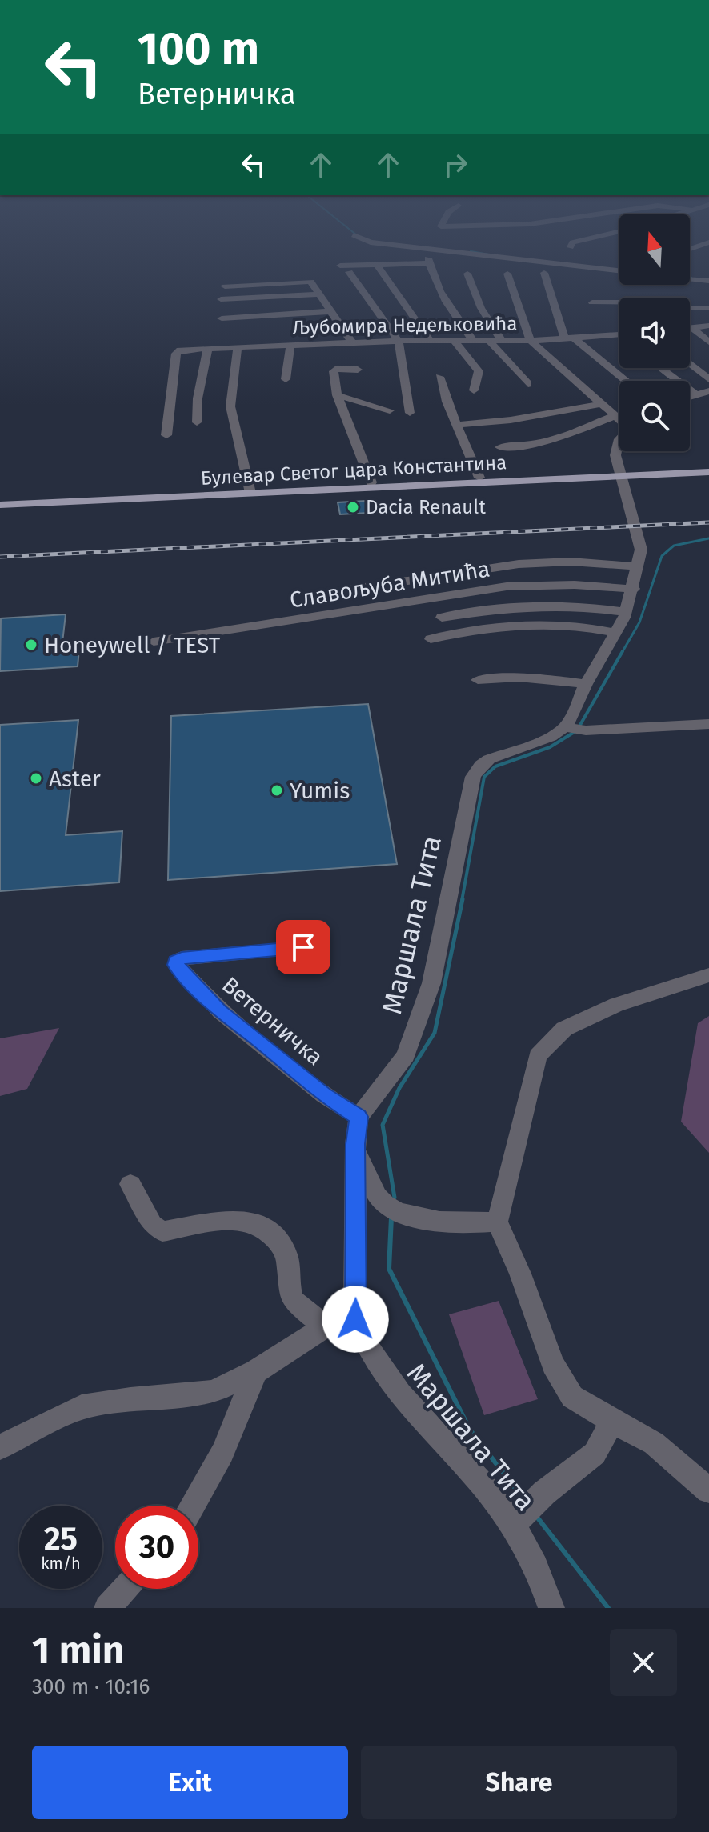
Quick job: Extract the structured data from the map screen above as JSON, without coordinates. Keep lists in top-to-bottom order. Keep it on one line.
{"streets":{"main road":["Булевар Светог цара Константина"],"street":["Љубомира Недељковића","Славољуба Митића","Маршала Тита","Ветерничка"]},"crossings":[["Маршала Тита","Ветерничка"]],"places":["Dacia Renault","Honeywell / TEST","Aster","Yumis"],"north":"top","page":{"turn":["100 m","Ветерничка"],"speed":"25 km/h","limit":"30","heading":["1 min","300 m · 10:16"],"buttons":["Exit","Share"]}}
